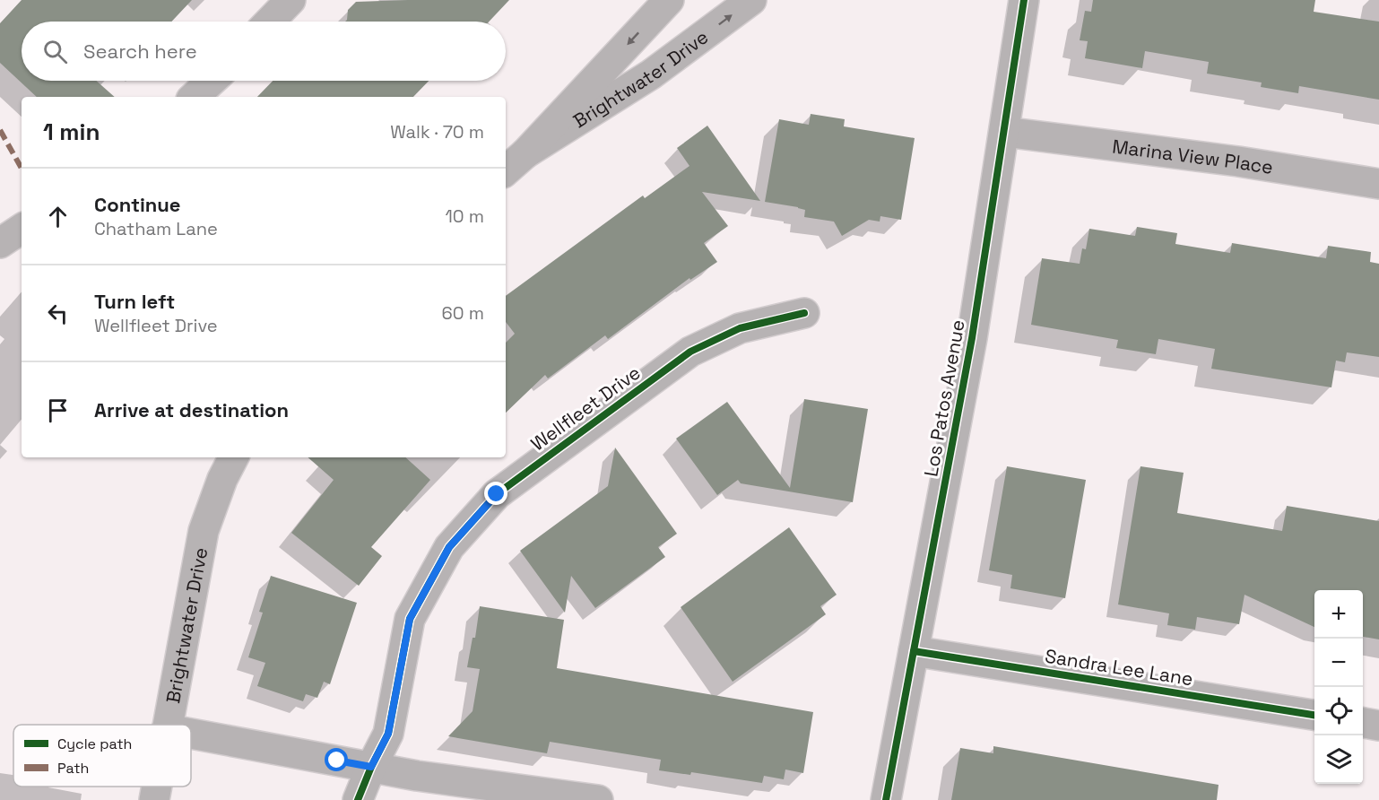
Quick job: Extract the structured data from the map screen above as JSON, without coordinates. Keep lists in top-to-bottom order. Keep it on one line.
{"streets":{"street":["Brightwater Drive","Marina View Place","Los Patos Avenue","Wellfleet Drive","Sandra Lee Lane"]},"crossings":[["Marina View Place","Los Patos Avenue"],["Los Patos Avenue","Sandra Lee Lane"]],"legend":["Cycle path","Path"],"page":{"search":"Search here","heading":["1 min","Walk · 70 m"],"list":[["Continue","Chatham Lane","10 m"],["Turn left","Wellfleet Drive","60 m"],"Arrive at destination"],"map_buttons":["+","−"]}}
